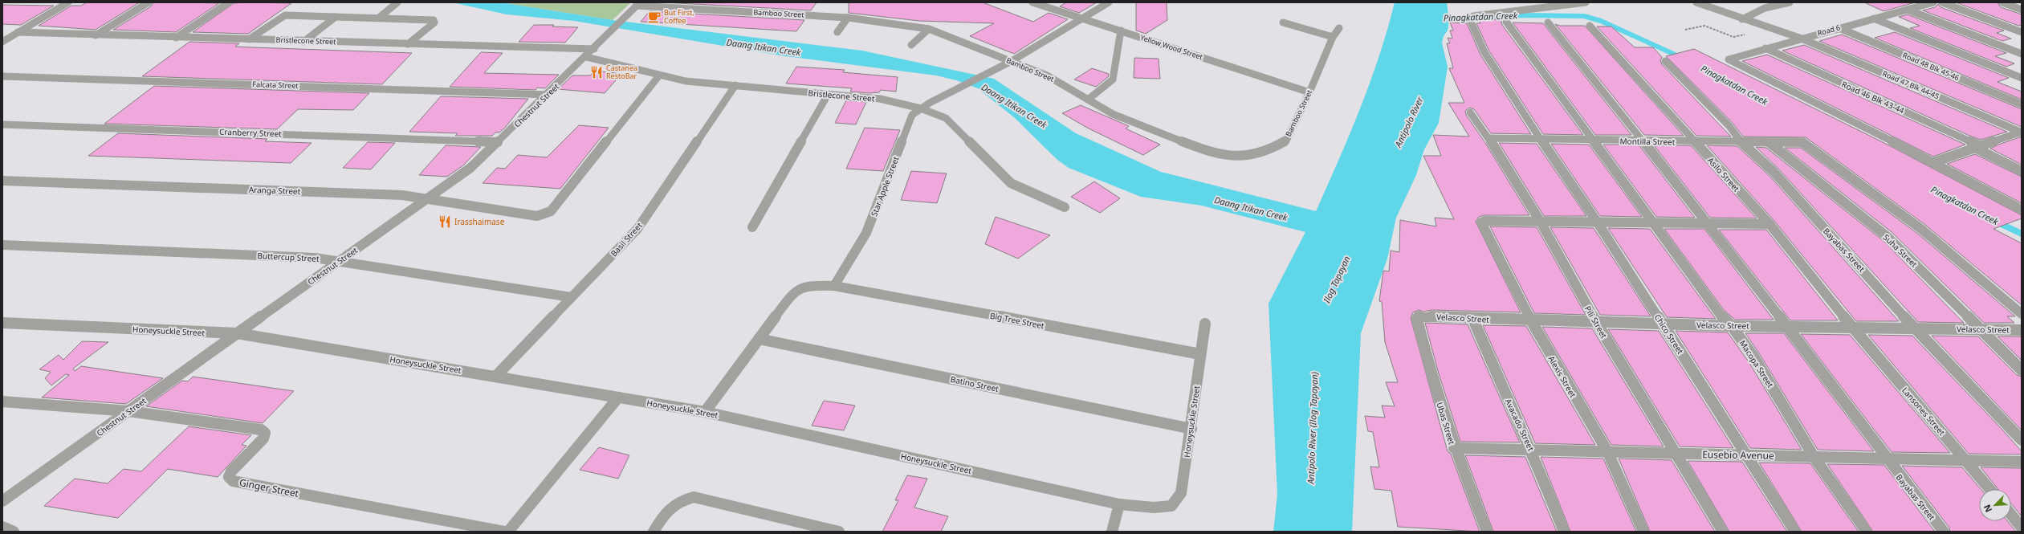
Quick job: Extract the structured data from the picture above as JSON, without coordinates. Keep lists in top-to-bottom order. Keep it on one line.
{"streets":{"street":["Bamboo Street","Road 6","Bristlecone Street","Yellow Wood Street","Road 48 Blk 45-46","Falcata Street","Road 47 Blk 44-45","Road 46 Blk 43-44","Chestnut Street","Cranberry Street","Montilla Street","Asilo Street","Star Apple Street","Aranga Street","Basil Street","Bayabas Street","Suha Street","Buttercup Street","Velasco Street","Big Tree Street","Pili Street","Honeysuckle Street","Chico Street","Macopa Street","Alexis Street","Batino Street","Lansones Street","Ubas Street","Avacado Street","Eusebio Avenue","Ginger Street"]},"crossings":[["Bamboo Street","Yellow Wood Street"],["Bamboo Street","Chestnut Street"],["Bamboo Street","Star Apple Street"],["Road 6","Road 48 Blk 45-46"],["Road 6","Road 47 Blk 44-45"],["Road 6","Road 46 Blk 43-44"],["Bristlecone Street","Chestnut Street"],["Bristlecone Street","Star Apple Street"],["Bristlecone Street","Aranga Street"],["Bristlecone Street","Basil Street"],["Yellow Wood Street","Star Apple Street"],["Falcata Street","Chestnut Street"],["Chestnut Street","Cranberry Street"],["Chestnut Street","Aranga Street"],["Chestnut Street","Buttercup Street"],["Chestnut Street","Honeysuckle Street"],["Chestnut Street","Ginger Street"],["Montilla Street","Asilo Street"],["Montilla Street","Bayabas Street"],["Montilla Street","Suha Street"],["Montilla Street","Pili Street"],["Montilla Street","Chico Street"],["Montilla Street","Macopa Street"],["Asilo Street","Velasco Street"],["Asilo Street","Lansones Street"],["Star Apple Street","Big Tree Street"],["Basil Street","Buttercup Street"],["Basil Street","Honeysuckle Street"],["Bayabas Street","Velasco Street"],["Bayabas Street","Eusebio Avenue"],["Suha Street","Velasco Street"],["Velasco Street","Pili Street"],["Velasco Street","Chico Street"],["Velasco Street","Macopa Street"],["Velasco Street","Alexis Street"],["Velasco Street","Lansones Street"],["Velasco Street","Ubas Street"],["Velasco Street","Avacado Street"],["Big Tree Street","Honeysuckle Street"],["Pili Street","Alexis Street"],["Pili Street","Eusebio Avenue"],["Honeysuckle Street","Batino Street"],["Chico Street","Eusebio Avenue"],["Macopa Street","Eusebio Avenue"],["Alexis Street","Eusebio Avenue"],["Lansones Street","Eusebio Avenue"],["Ubas Street","Eusebio Avenue"],["Avacado Street","Eusebio Avenue"]],"water":["Pinagkatdan Creek","Daang Itikan Creek","Antipolo River","Ilog Tapayan","Antipolo River (Ilog Tapayan)"],"places":{"cafe":["But First, Coffee"],"restaurant":["Castanea RestoBar","Irasshaimase"]},"north":"bottom left"}
